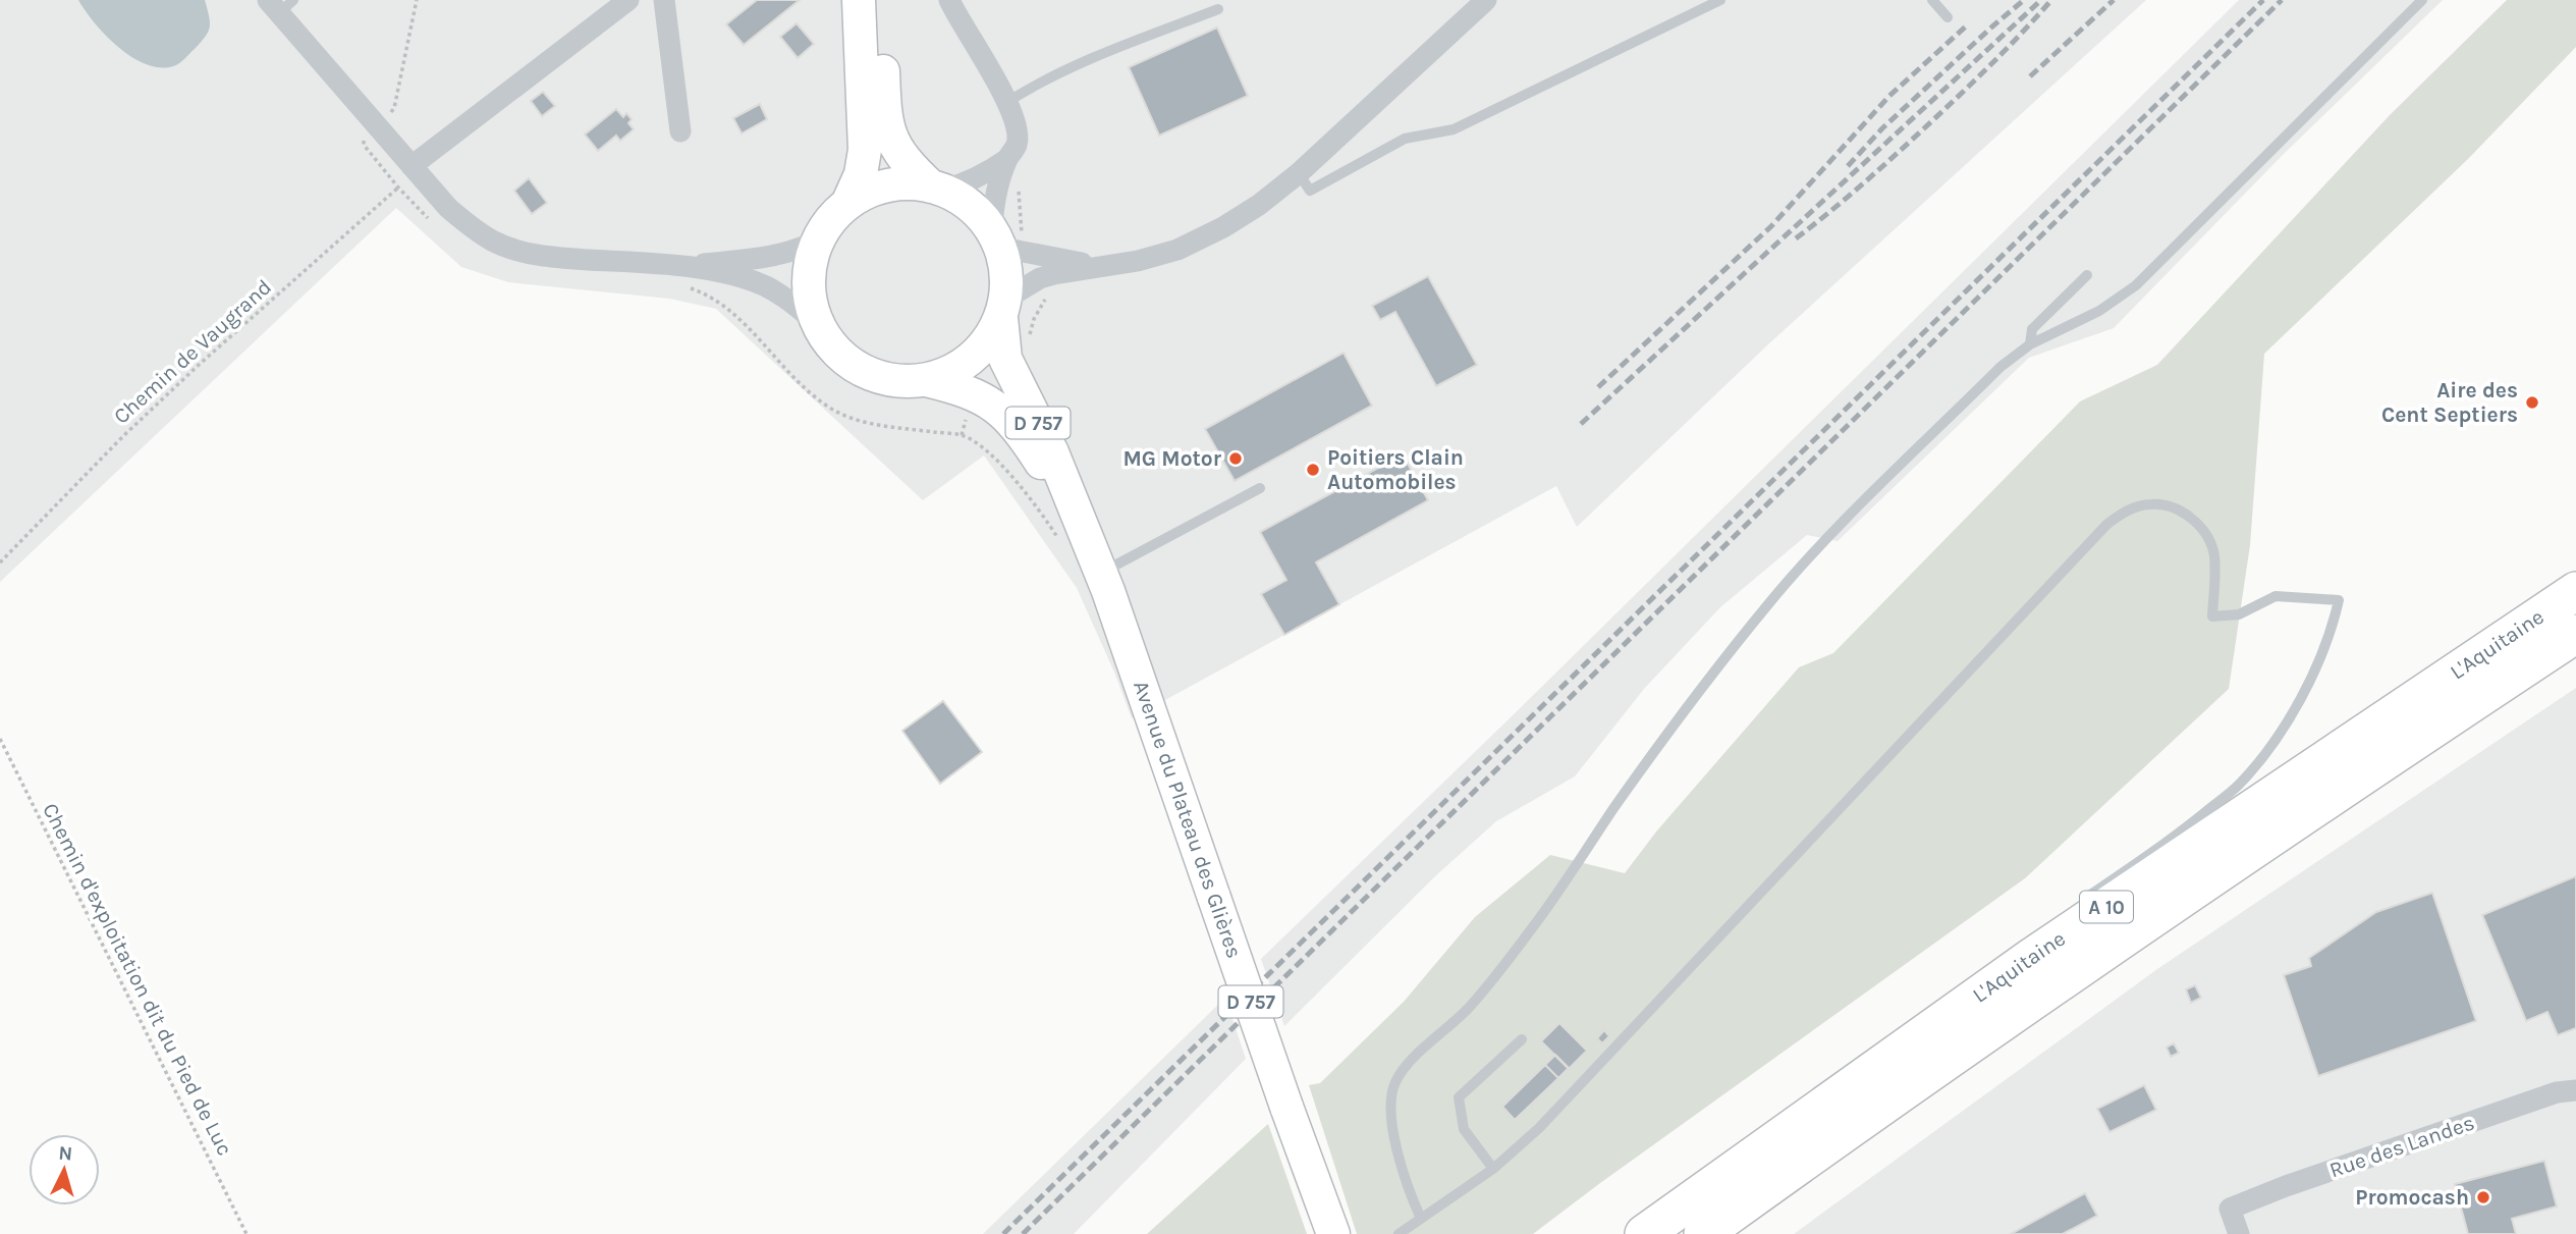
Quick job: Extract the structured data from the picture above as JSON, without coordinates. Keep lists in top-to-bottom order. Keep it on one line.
{"streets":{"highway":["L'Aquitaine","A 10"],"main road":["D 757","Avenue du Plateau des Glières"],"street":["Rue des Landes"],"path":["Chemin de Vaugrand","Chemin d'exploitation dit du Pied de Luc"]},"places":["Aire des Cent Septiers","MG Motor","Poitiers Clain Automobiles","Promocash"],"north":"top"}
